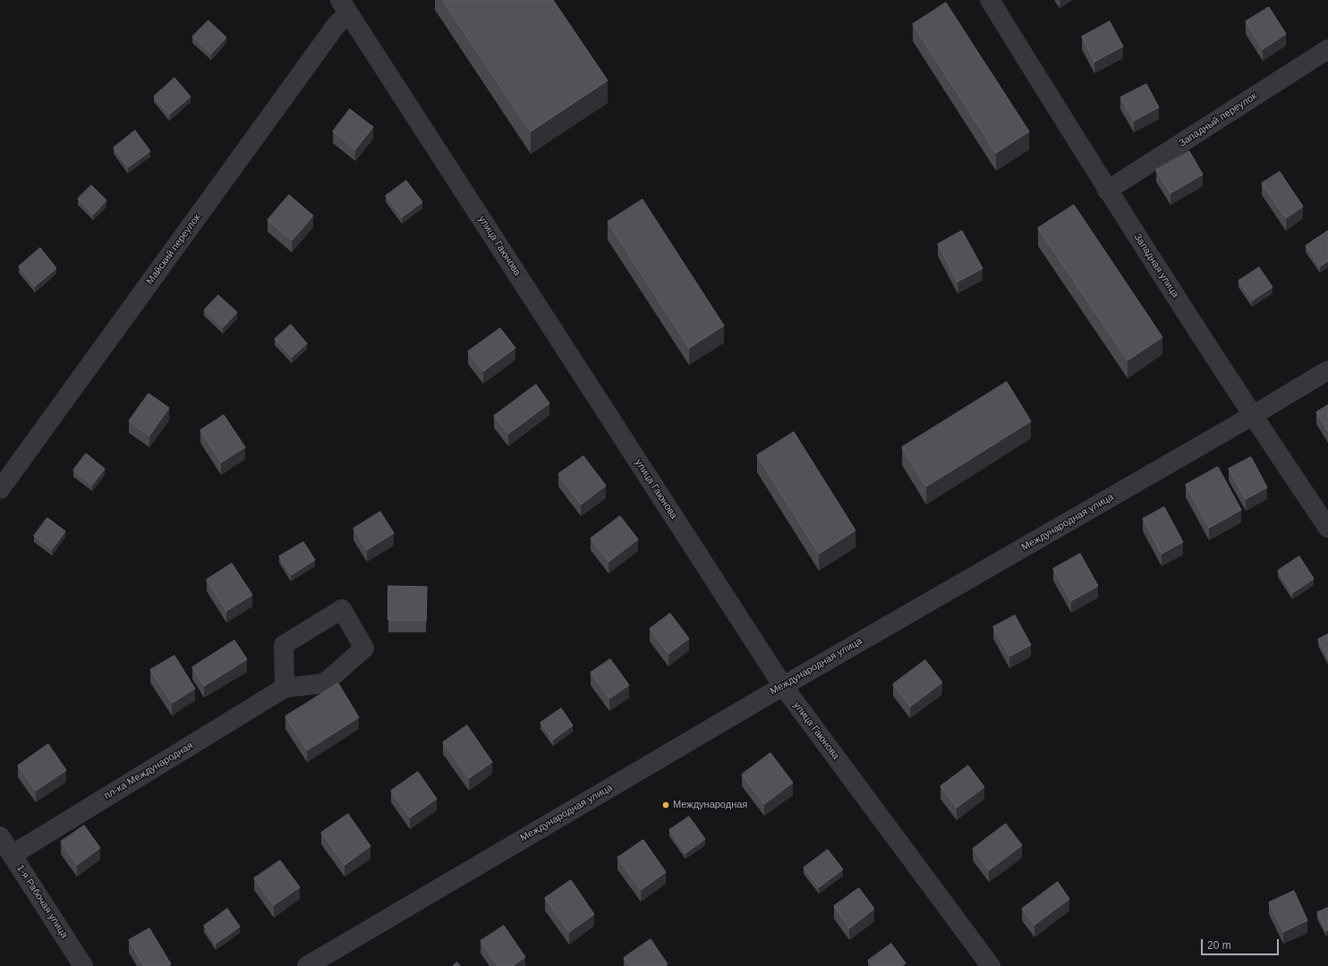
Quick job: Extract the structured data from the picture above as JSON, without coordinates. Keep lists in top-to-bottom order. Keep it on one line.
{"streets":{"street":["Западный переулок","улица Гаюнова","Майский переулок","Западная улица","Международная улица","пл-ка Международная","1-я Рабочая улица"]},"crossings":[["Западный переулок","Западная улица"],["улица Гаюнова","Майский переулок"],["улица Гаюнова","Международная улица"],["Западная улица","Международная улица"],["пл-ка Международная","1-я Рабочая улица"]],"places":["Международная"],"scale_bar":"20 m"}
